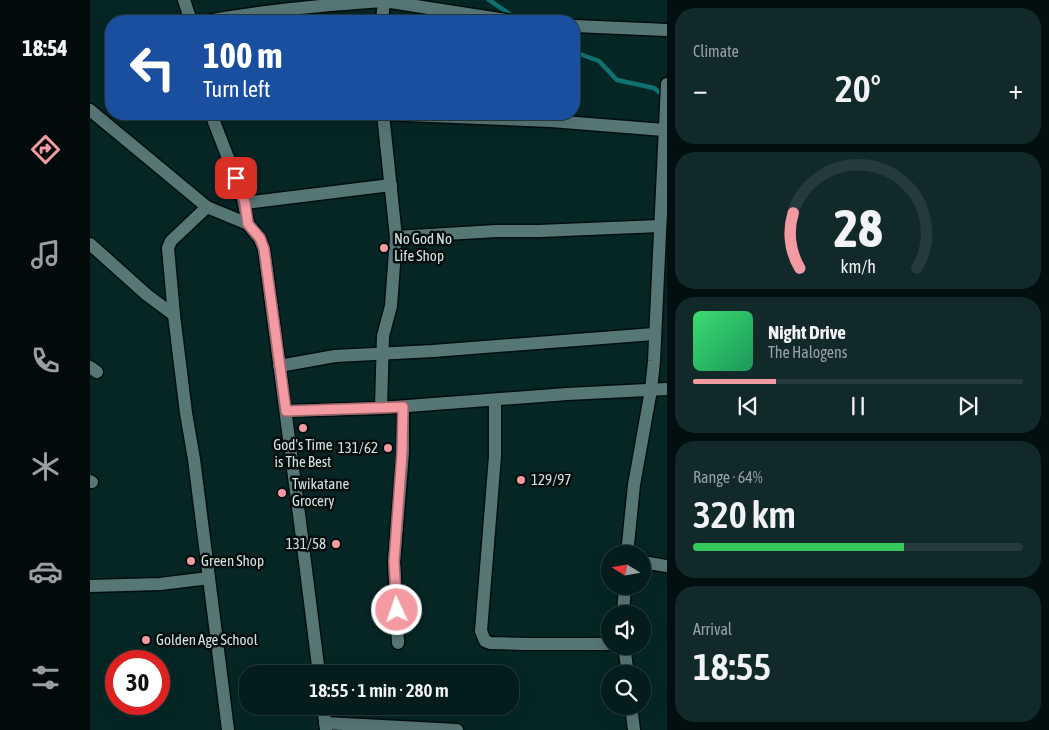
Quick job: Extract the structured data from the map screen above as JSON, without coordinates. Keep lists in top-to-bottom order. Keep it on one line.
{"places":["No God No Life Shop","God's Time is The Best","131/62","129/97","Twikatane Grocery","131/58","Green Shop","Golden Age School"],"north":"left","page":{"tabs":"18:54","tile":["Climate",["Range · 64%","320 km"],["Arrival","18:55"]],"turn":["100 m","Turn left"],"heat":["−","20°","+"],"song":["Night Drive","The Halogens"],"limit":"30","trip":"18:55 · 1 min · 280 m","gauge":["28","km/h"]}}
